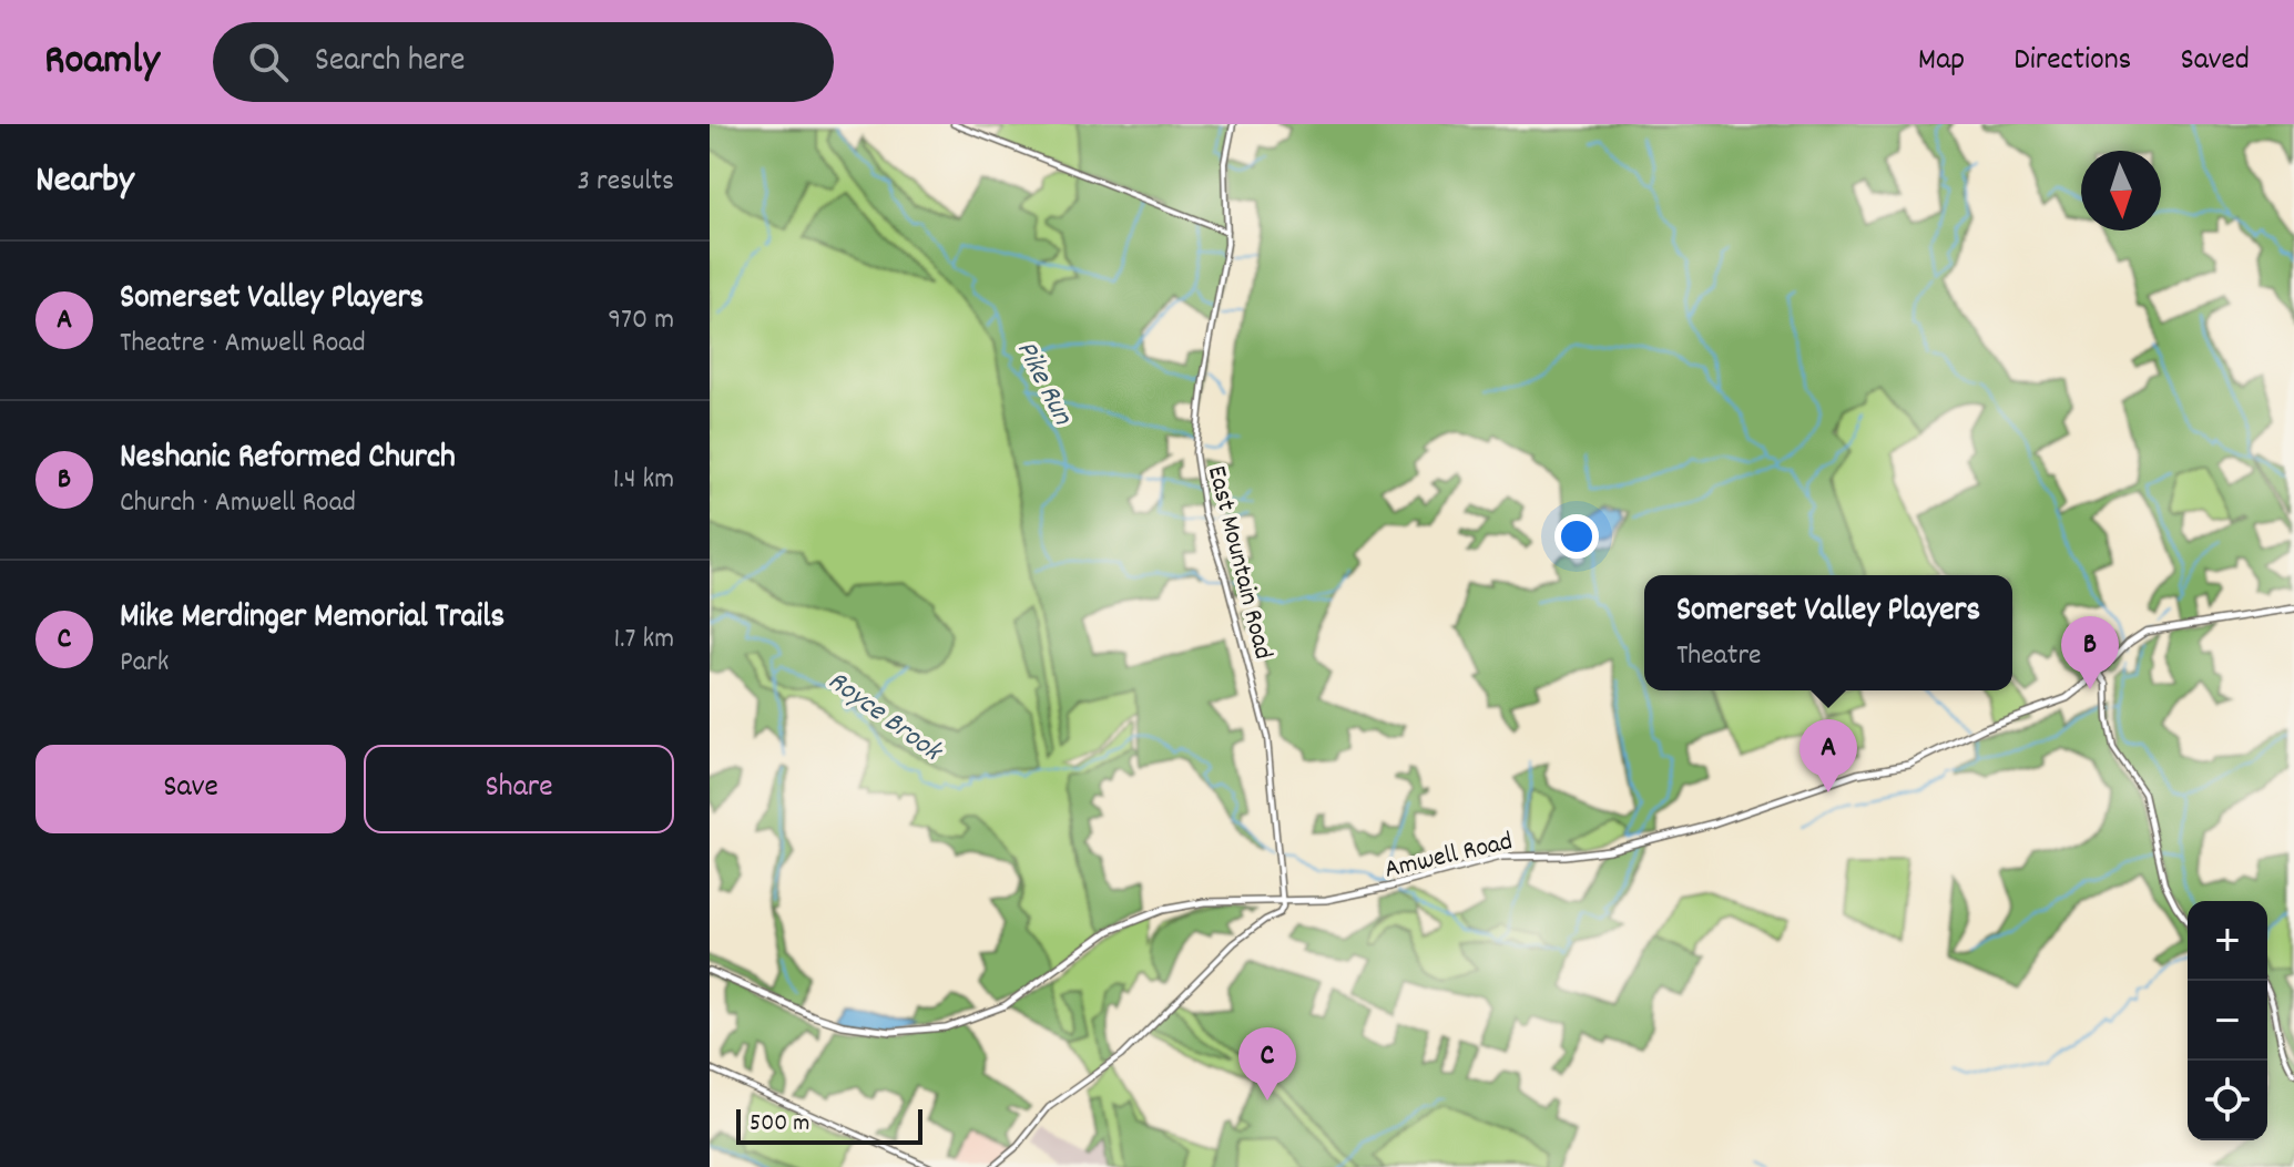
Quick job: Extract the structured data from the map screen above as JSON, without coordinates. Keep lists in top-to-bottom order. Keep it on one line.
{"streets":{"main road":["Amwell Road"],"street":["East Mountain Road"]},"crossings":[["East Mountain Road","Amwell Road"]],"water":["Pike Run","Royce Brook"],"scale_bar":"500 m","north":"bottom","page":{"header":"Roamly","search":"Search here","nav":["Map","Directions","Saved"],"heading":["Nearby","3 results"],"list":[{"mark":"A","name":"Somerset Valley Players","note":"Theatre · Amwell Road","value":"970 m"},{"mark":"B","name":"Neshanic Reformed Church","note":"Church · Amwell Road","value":"1.4 km"},{"mark":"C","name":"Mike Merdinger Memorial Trails","note":"Park","value":"1.7 km"}],"popup":["Somerset Valley Players","Theatre"],"pins":["B","A","C"],"buttons":["Save","Share"],"map_buttons":["+","−"],"scale":"500 m"}}
